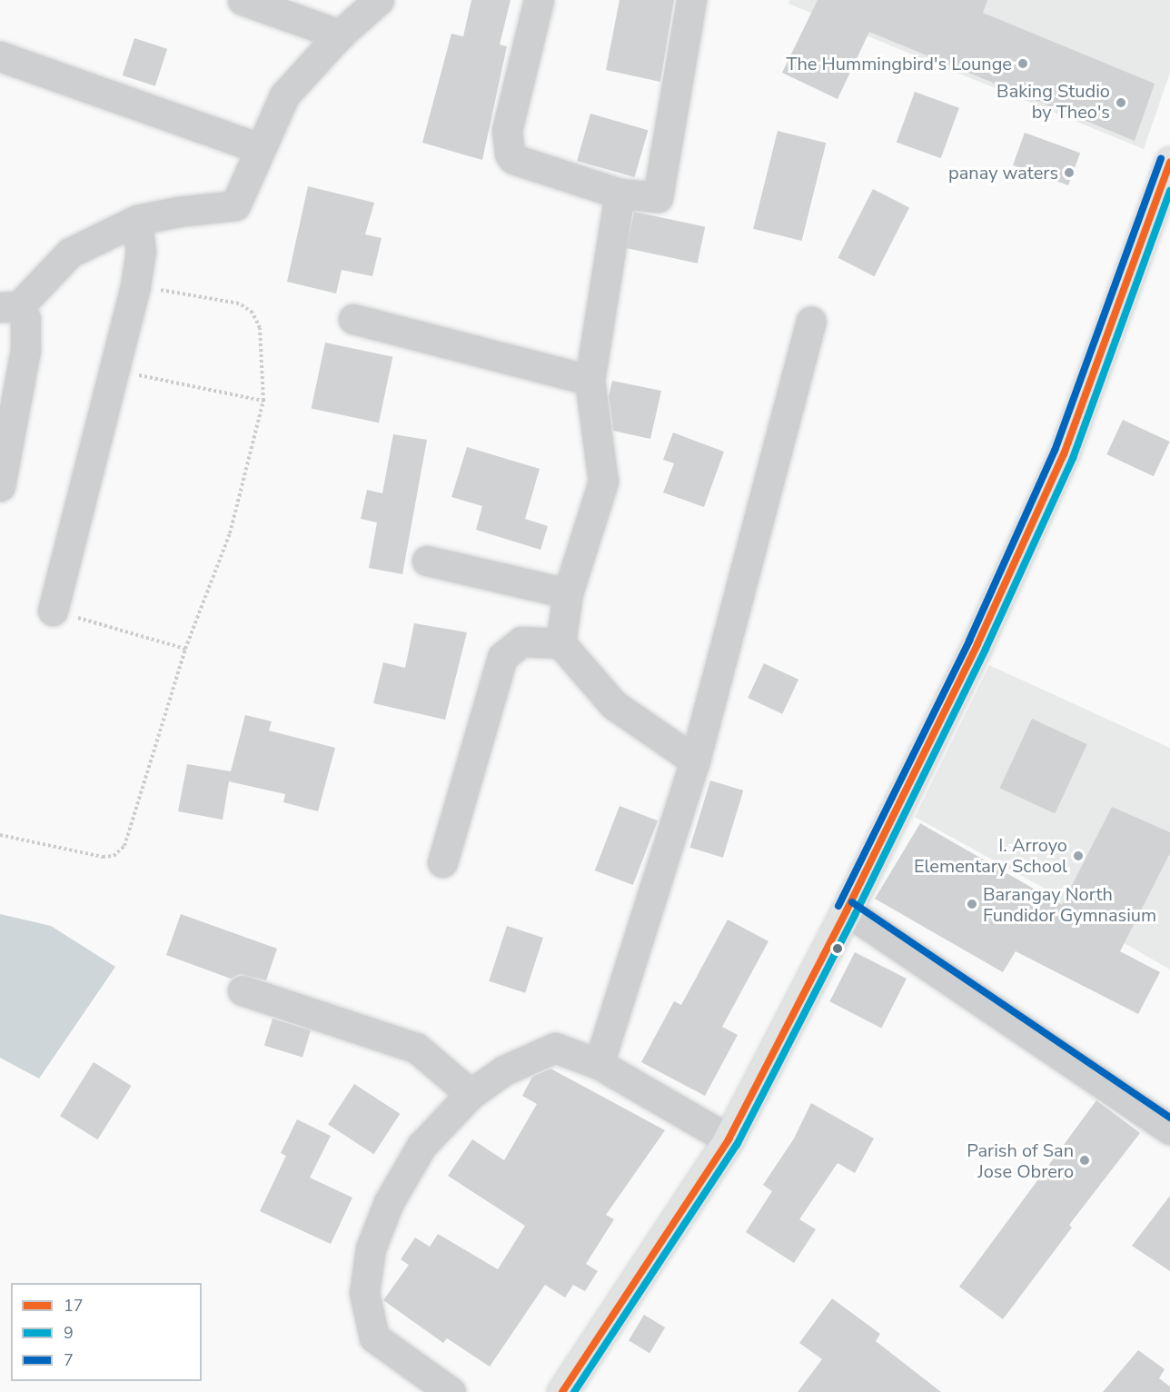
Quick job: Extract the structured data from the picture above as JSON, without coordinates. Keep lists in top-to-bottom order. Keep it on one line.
{"places":["The Hummingbird's Lounge","Baking Studio by Theo's","panay waters","I. Arroyo Elementary School","Barangay North Fundidor Gymnasium","Parish of San Jose Obrero"],"lines":["transit line 7","transit line 17","transit line 9"],"legend":["17","9","7"]}
